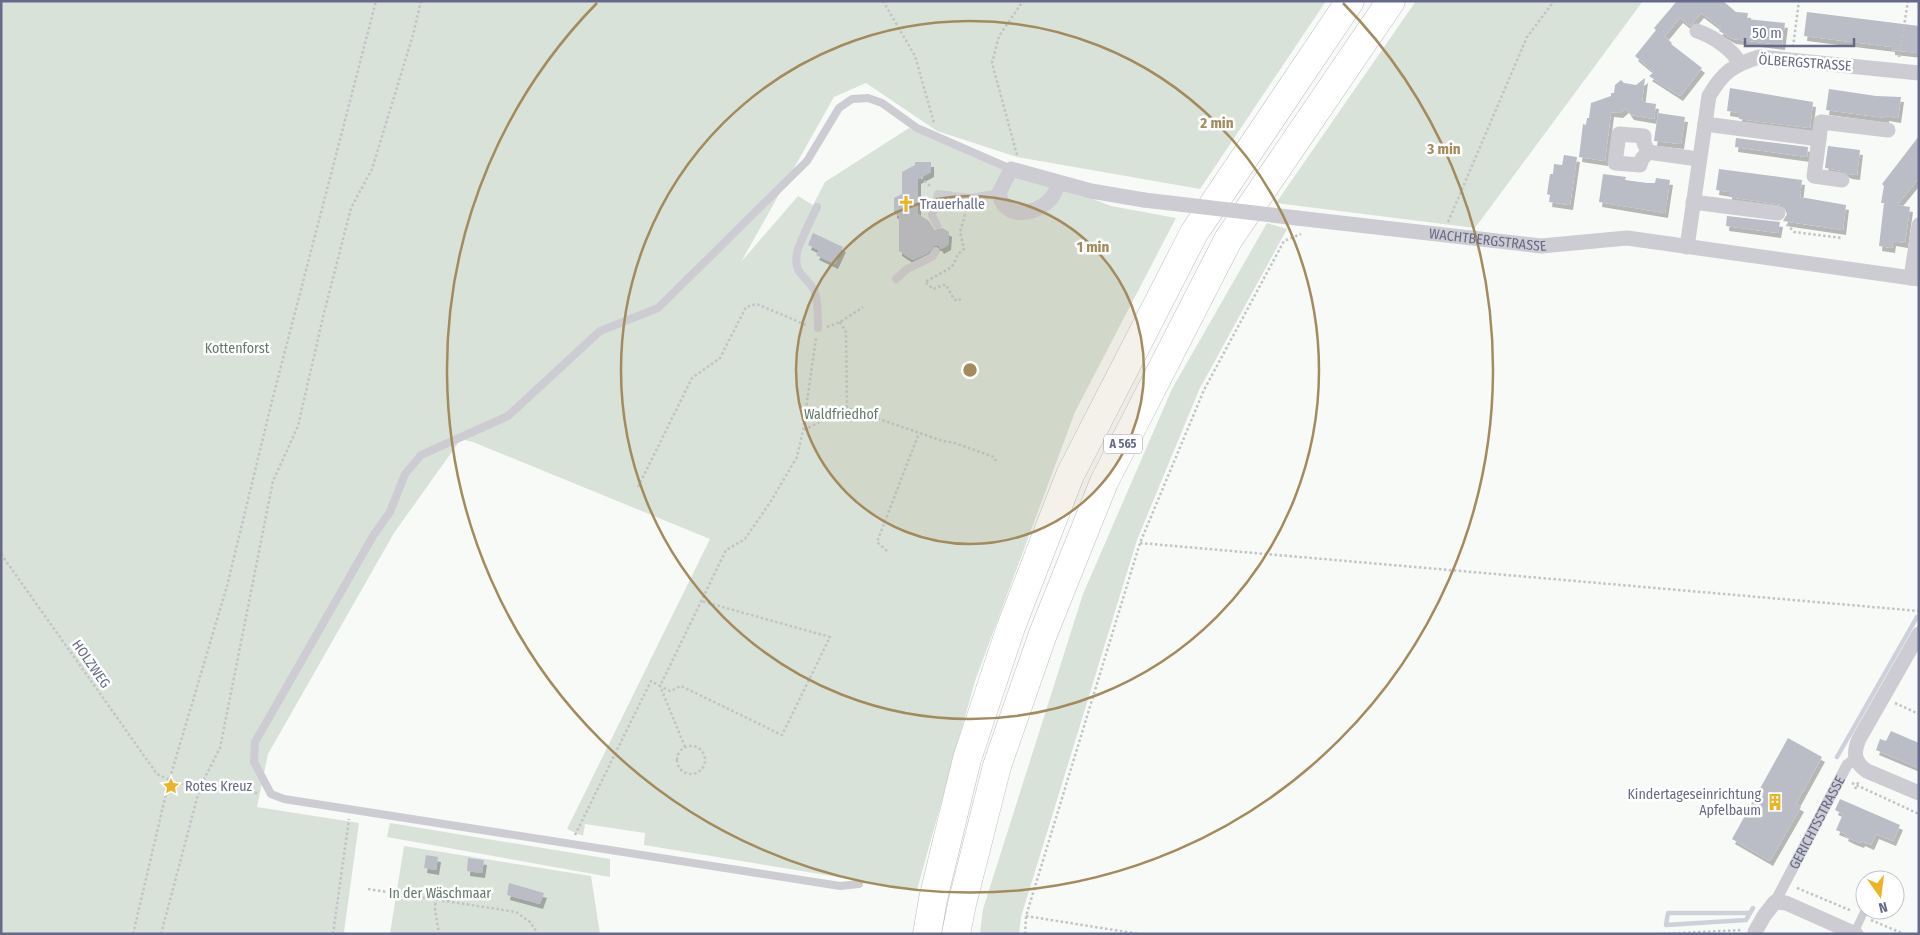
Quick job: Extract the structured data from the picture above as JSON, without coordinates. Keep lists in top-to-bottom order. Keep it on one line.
{"streets":{"highway":["A 565"],"street":["ÖLBERGSTRASSE","WACHTBERGSTRASSE","GERICHTSSTRASSE"],"path":["HOLZWEG"]},"crossings":[["ÖLBERGSTRASSE","WACHTBERGSTRASSE"]],"parks":["Kottenforst","Waldfriedhof","In der Wäschmaar"],"places":{"church":["Trauerhalle"],"place":["Rotes Kreuz"],"building":["Kindertageseinrichtung Apfelbaum"]},"scale_bar":"50 m","north":"bottom","rings":["2 min","3 min","1 min"]}
